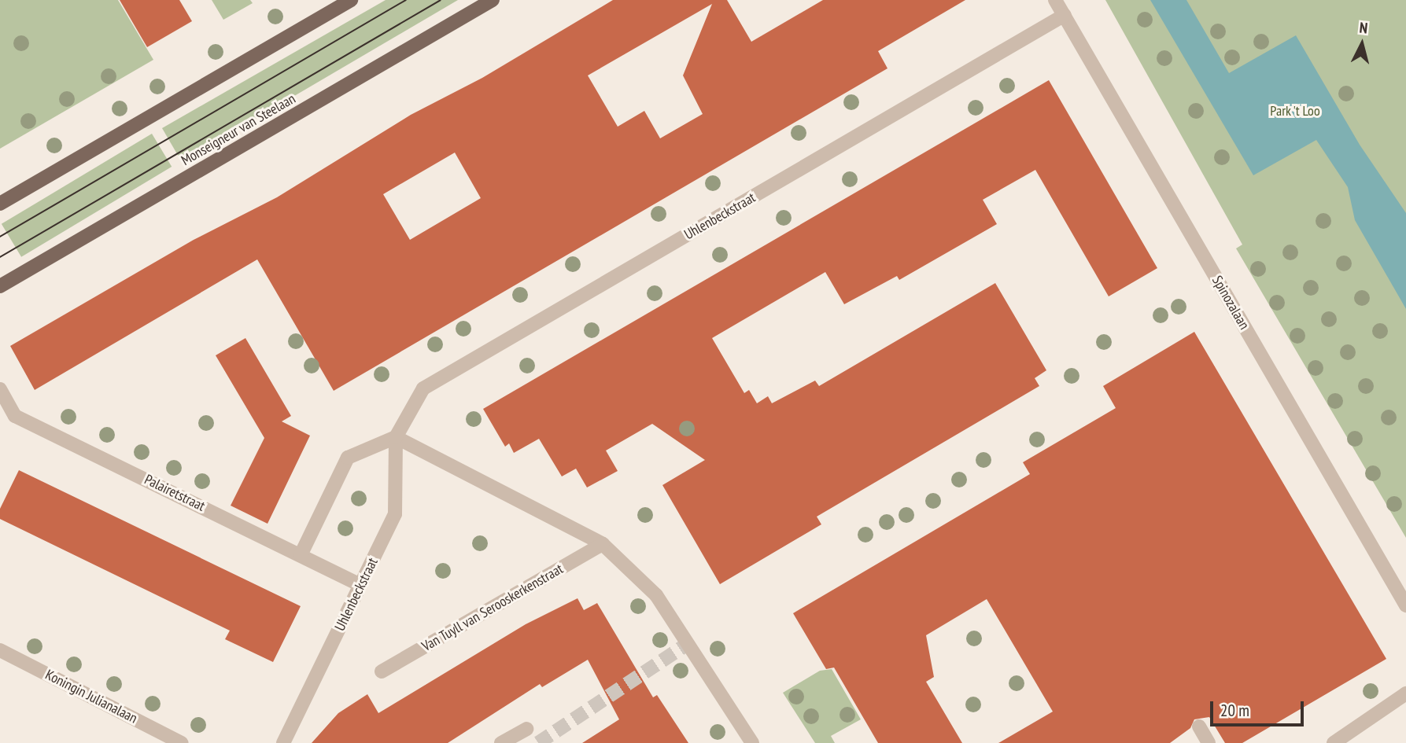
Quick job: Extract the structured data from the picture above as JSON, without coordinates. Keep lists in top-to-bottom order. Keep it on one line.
{"streets":{"main road":["Monseigneur van Steelaan"],"street":["Uhlenbeckstraat","Spinozalaan","Palairetstraat","Van Tuyll van Serooskerkenstraat","Koningin Julianalaan"]},"crossings":[["Uhlenbeckstraat","Spinozalaan"],["Uhlenbeckstraat","Palairetstraat"]],"parks":["Park 't Loo"],"scale_bar":"20 m","north":"top"}
